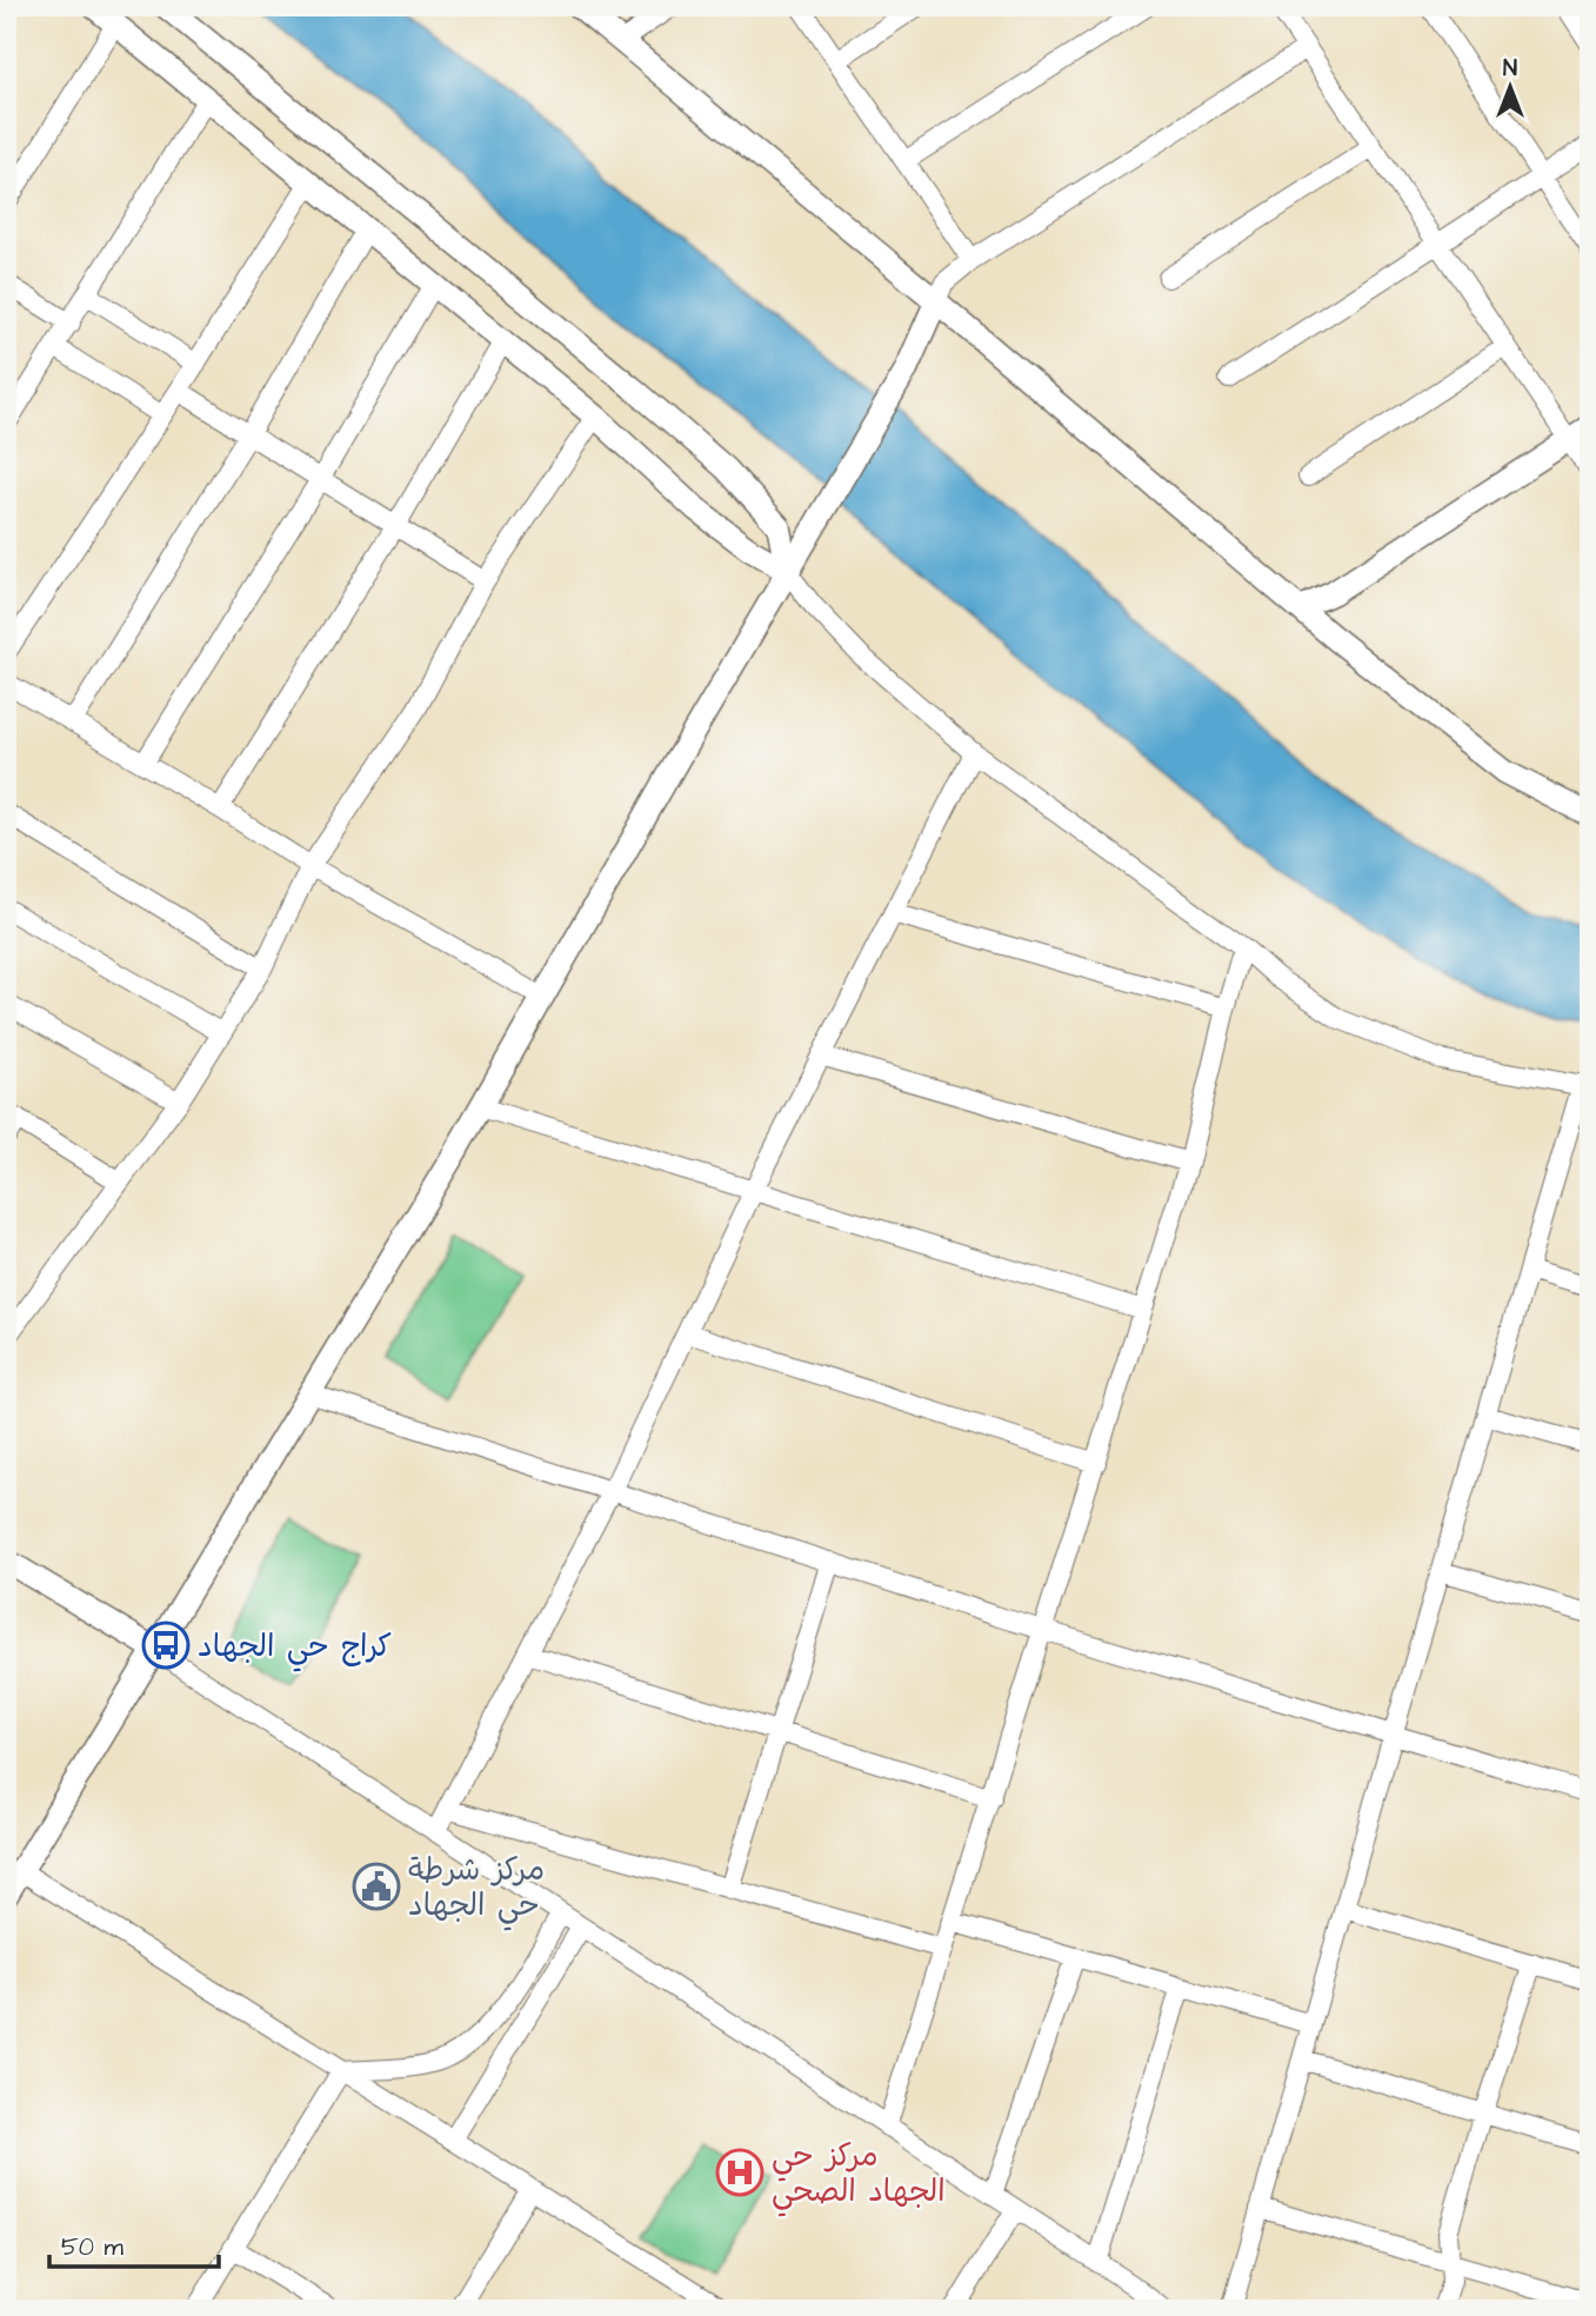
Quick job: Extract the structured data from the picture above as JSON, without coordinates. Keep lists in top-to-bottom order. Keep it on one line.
{"places":{"bus stop":["كراج حي الجهاد"],"public building":["مركز شرطة حي الجهاد"],"hospital":["مركز حي الجهاد الصحي"]},"scale_bar":"50 m","north":"top"}
